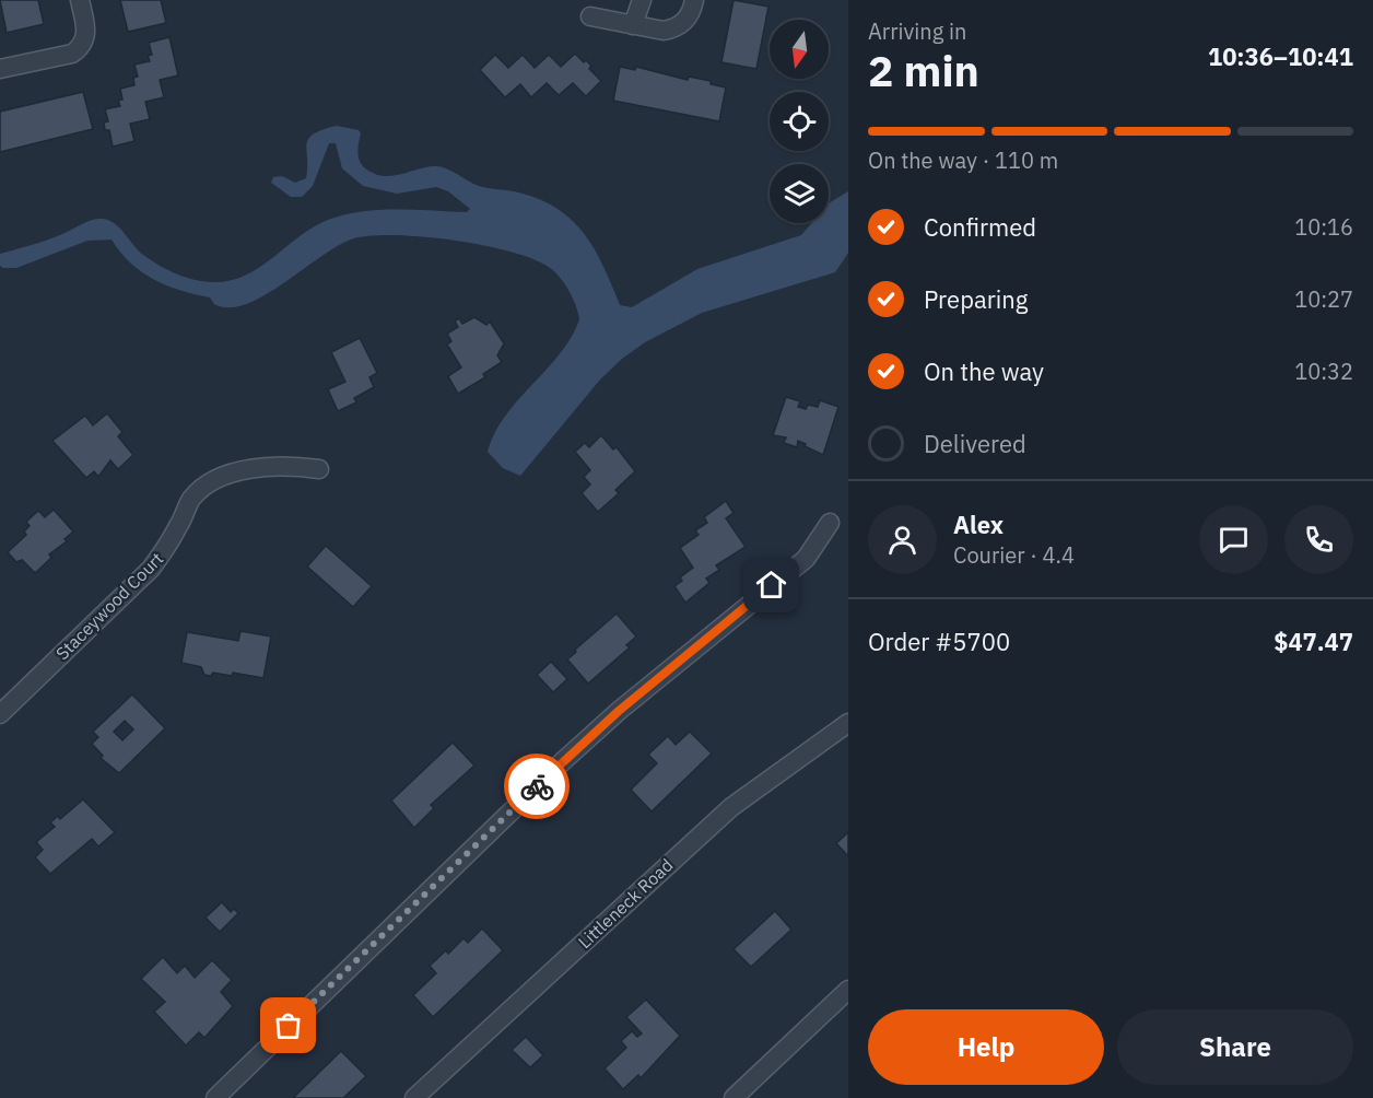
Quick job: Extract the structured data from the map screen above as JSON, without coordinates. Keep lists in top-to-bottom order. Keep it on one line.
{"streets":{"street":["Staceywood Court","Littleneck Road"]},"north":"bottom","page":{"heading":["2 min","Arriving in","10:36–10:41"],"panel":["Alex","Courier · 4.4","Order #5700","$47.47"],"bar":"On the way · 110 m","list":[["Confirmed","10:16"],["Preparing","10:27"],["On the way","10:32"],"Delivered"],"buttons":["Help","Share"]}}
